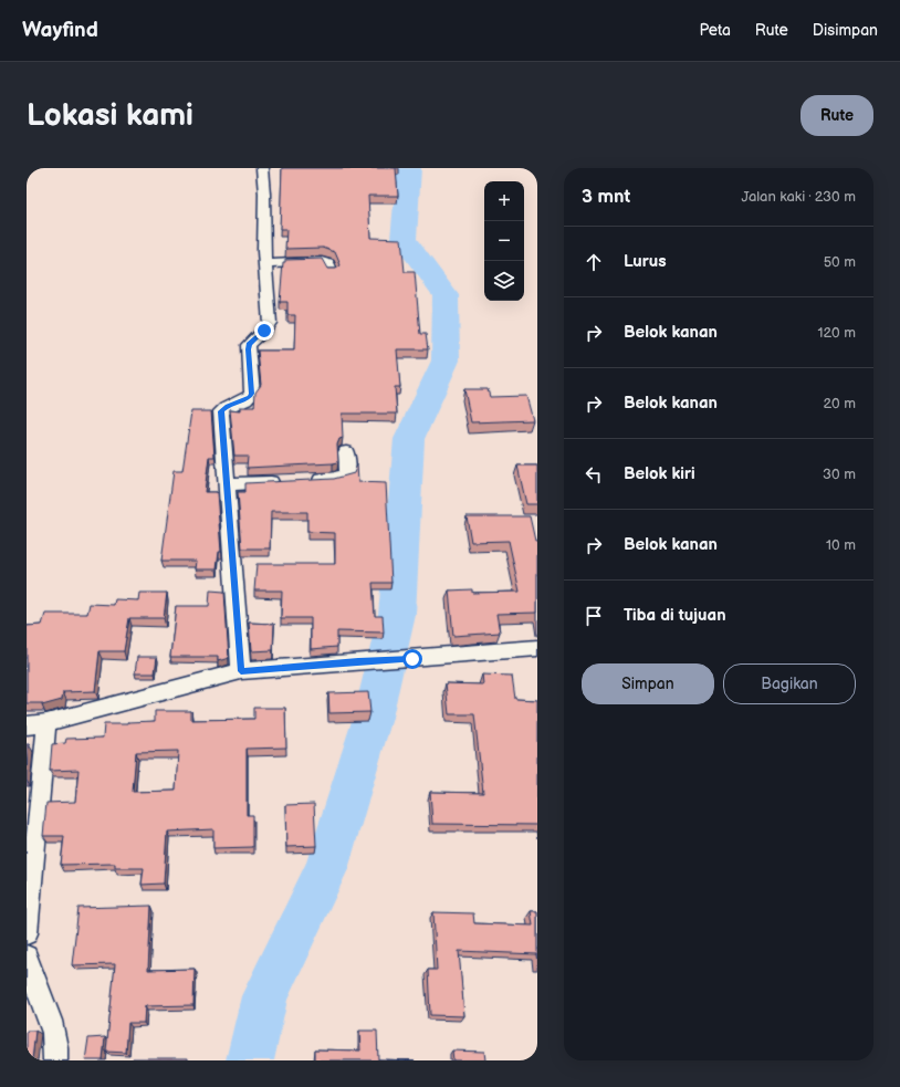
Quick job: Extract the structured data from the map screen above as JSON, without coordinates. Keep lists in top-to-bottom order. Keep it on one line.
{"page":{"header":"Wayfind","nav":["Peta","Rute","Disimpan"],"buttons":["Rute",["Simpan","Bagikan"]],"title":"Lokasi kami","heading":["3 mnt","Jalan kaki · 230 m"],"map_buttons":["+","−"],"list":[["Lurus","50 m"],["Belok kanan","120 m"],["Belok kanan","20 m"],["Belok kiri","30 m"],["Belok kanan","10 m"],"Tiba di tujuan"]}}
